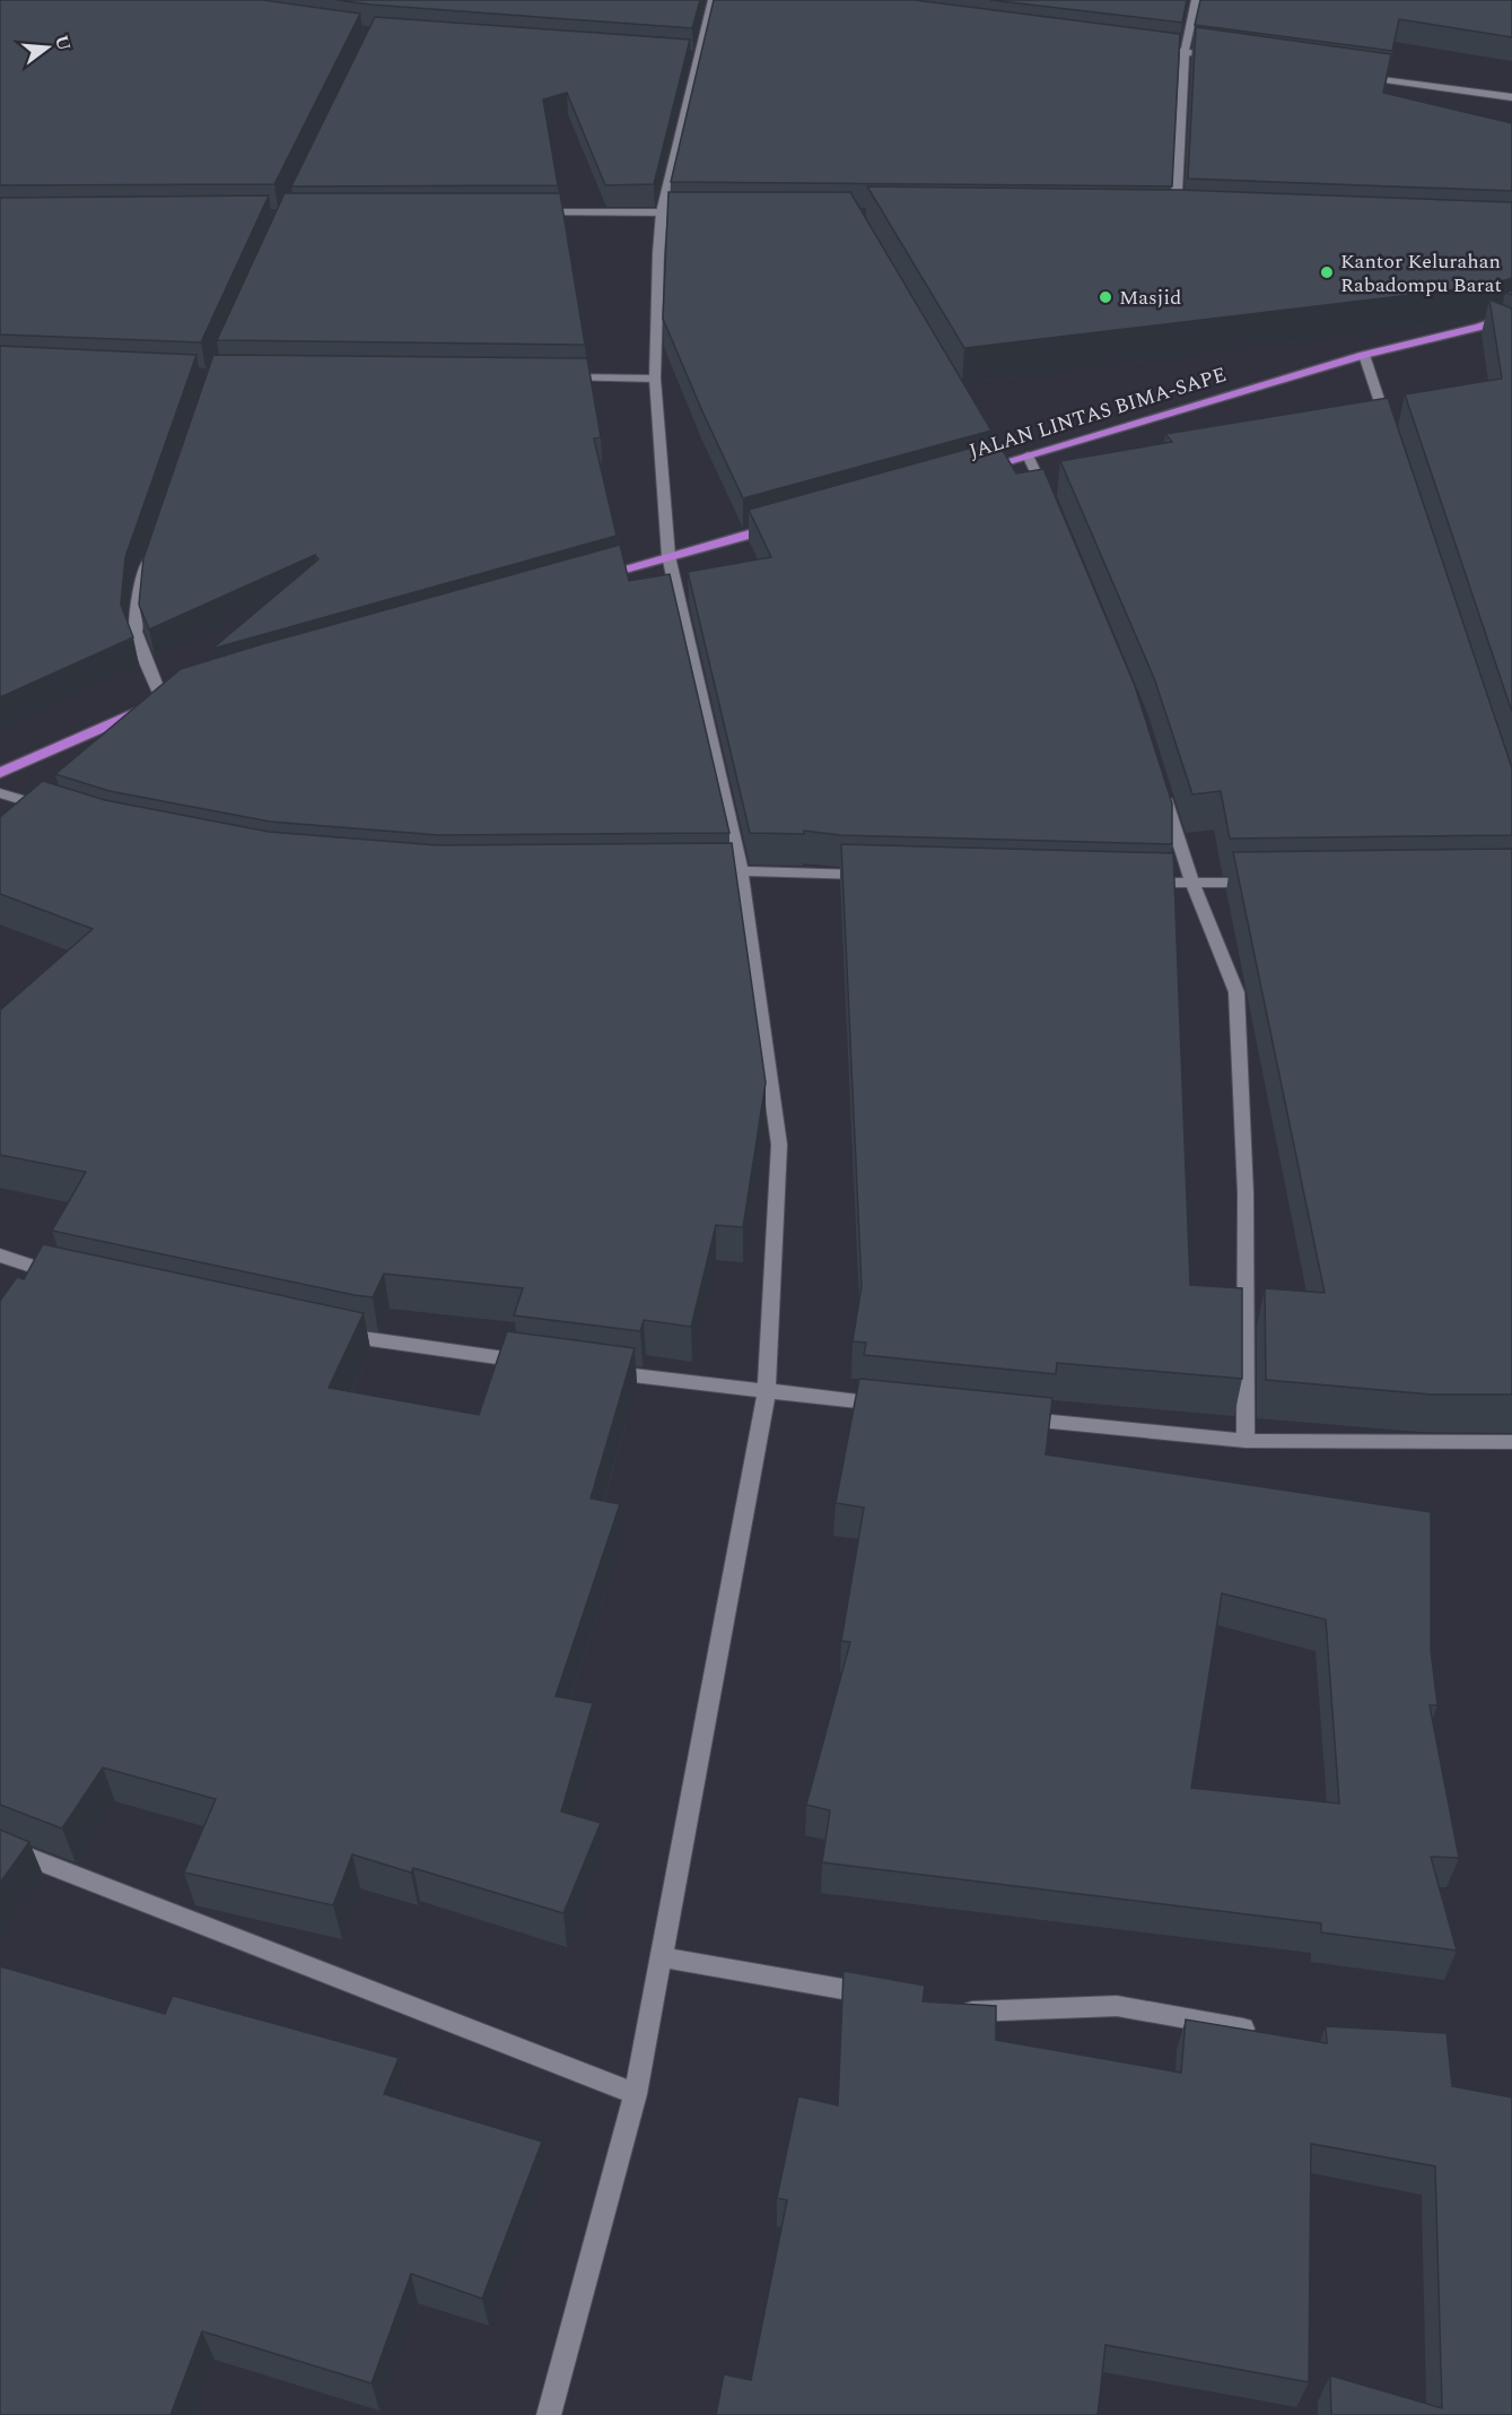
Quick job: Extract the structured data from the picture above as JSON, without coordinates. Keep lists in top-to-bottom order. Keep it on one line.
{"streets":{"highway":["JALAN LINTAS BIMA-SAPE"]},"places":["Kantor Kelurahan Rabadompu Barat","Masjid"],"north":"right"}
